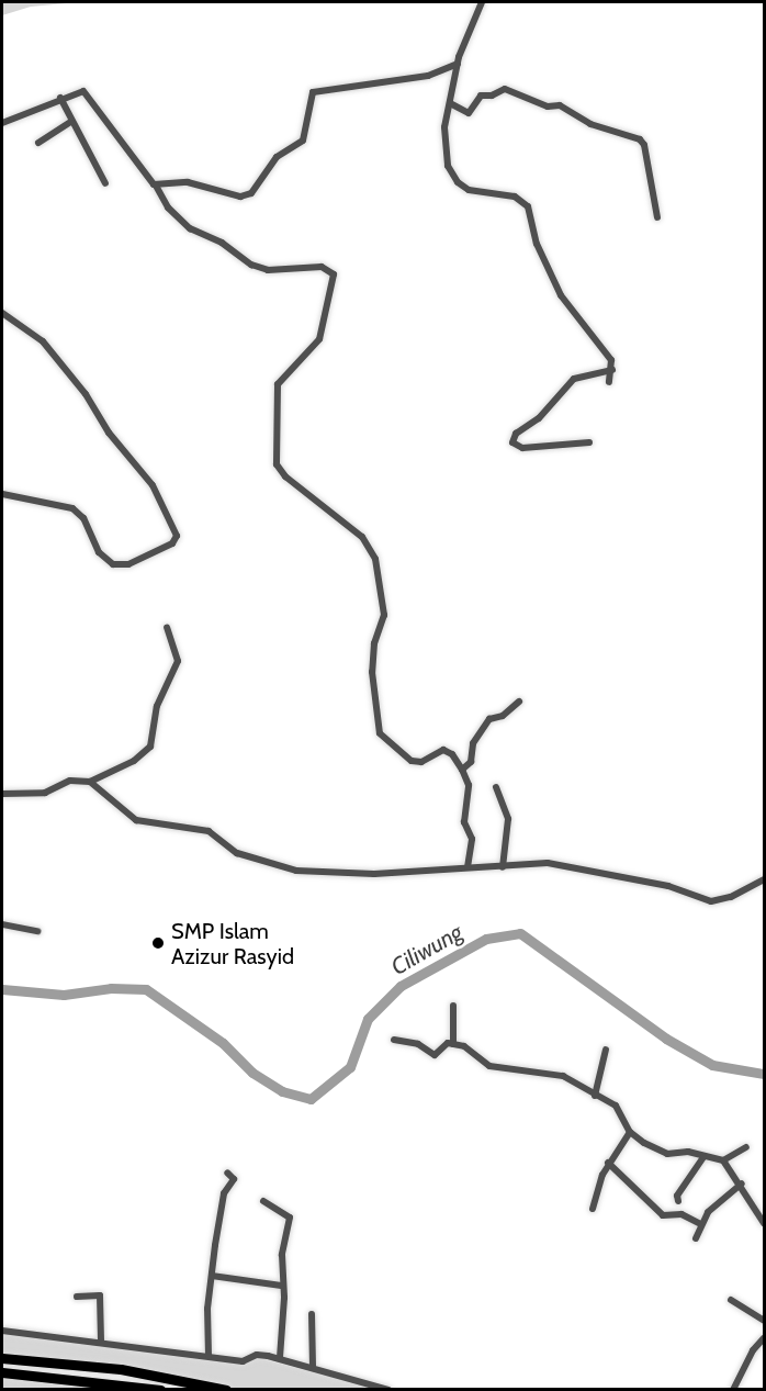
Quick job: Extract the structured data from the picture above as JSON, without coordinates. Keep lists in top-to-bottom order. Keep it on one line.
{"water":["Ciliwung"],"places":["SMP Islam Azizur Rasyid"]}
